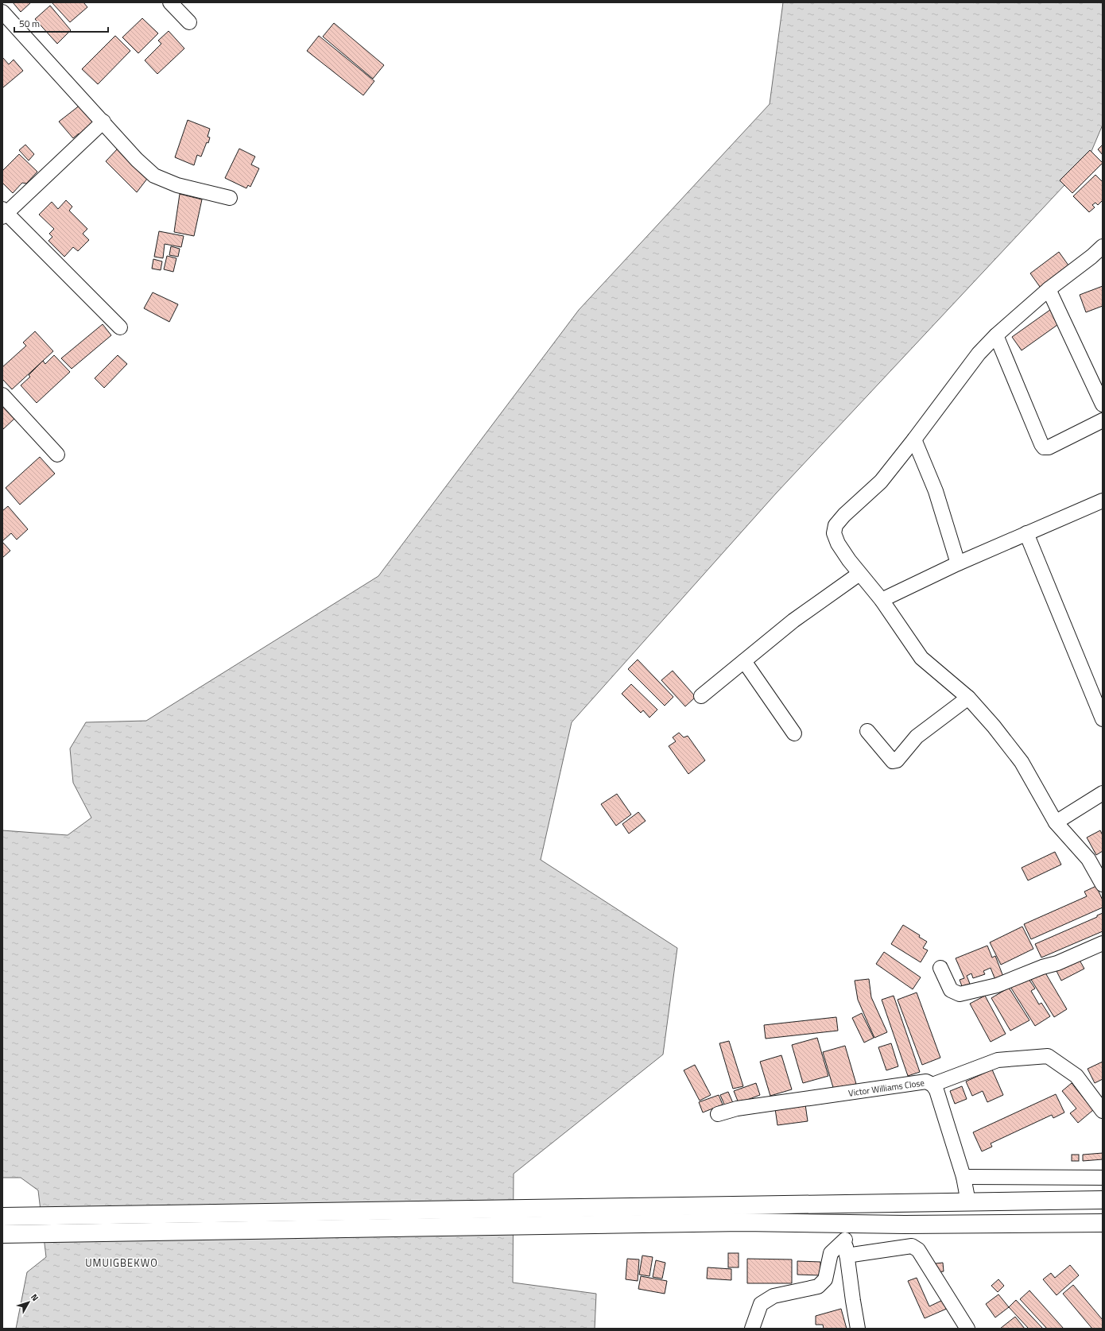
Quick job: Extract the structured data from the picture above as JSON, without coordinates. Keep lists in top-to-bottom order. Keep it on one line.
{"streets":{"street":["Victor Williams Close"]},"districts":["UMUIGBEKWO"],"scale_bar":"50 m","north":"top right"}
